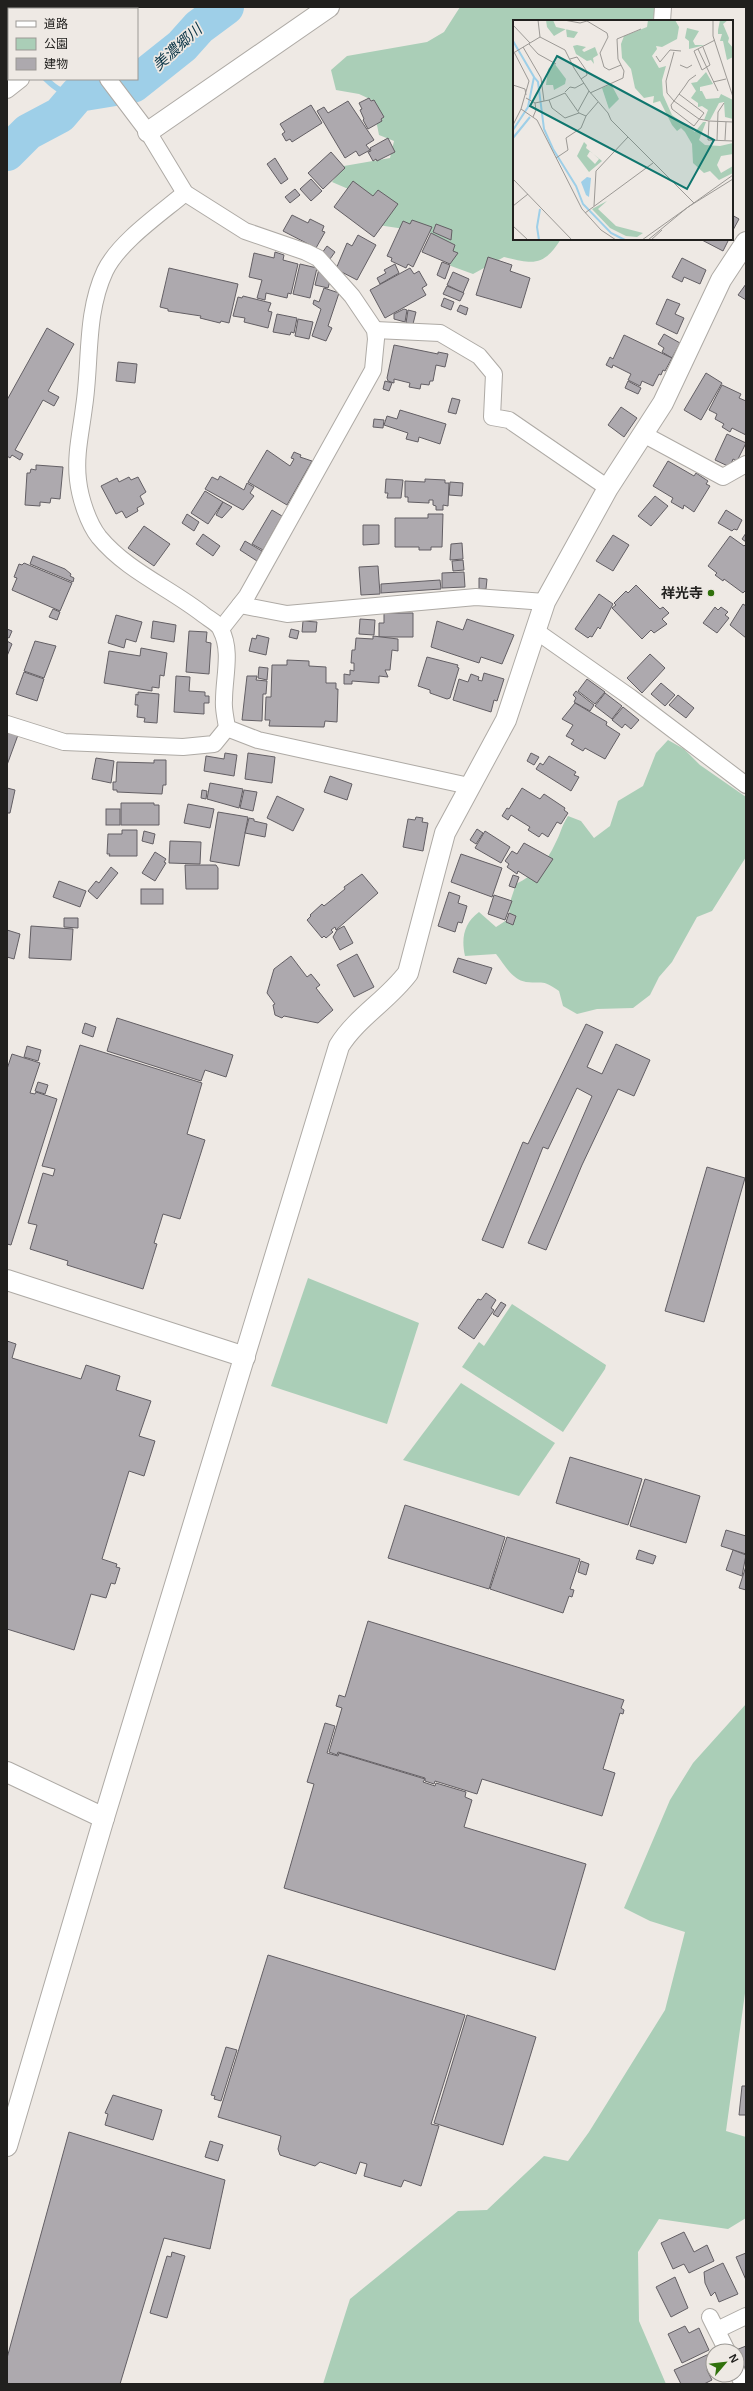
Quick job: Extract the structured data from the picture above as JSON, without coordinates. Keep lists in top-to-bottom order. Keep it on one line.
{"water":["美濃郷川"],"places":["祥光寺"],"legend":["道路","公園","建物"],"north":"top right"}
